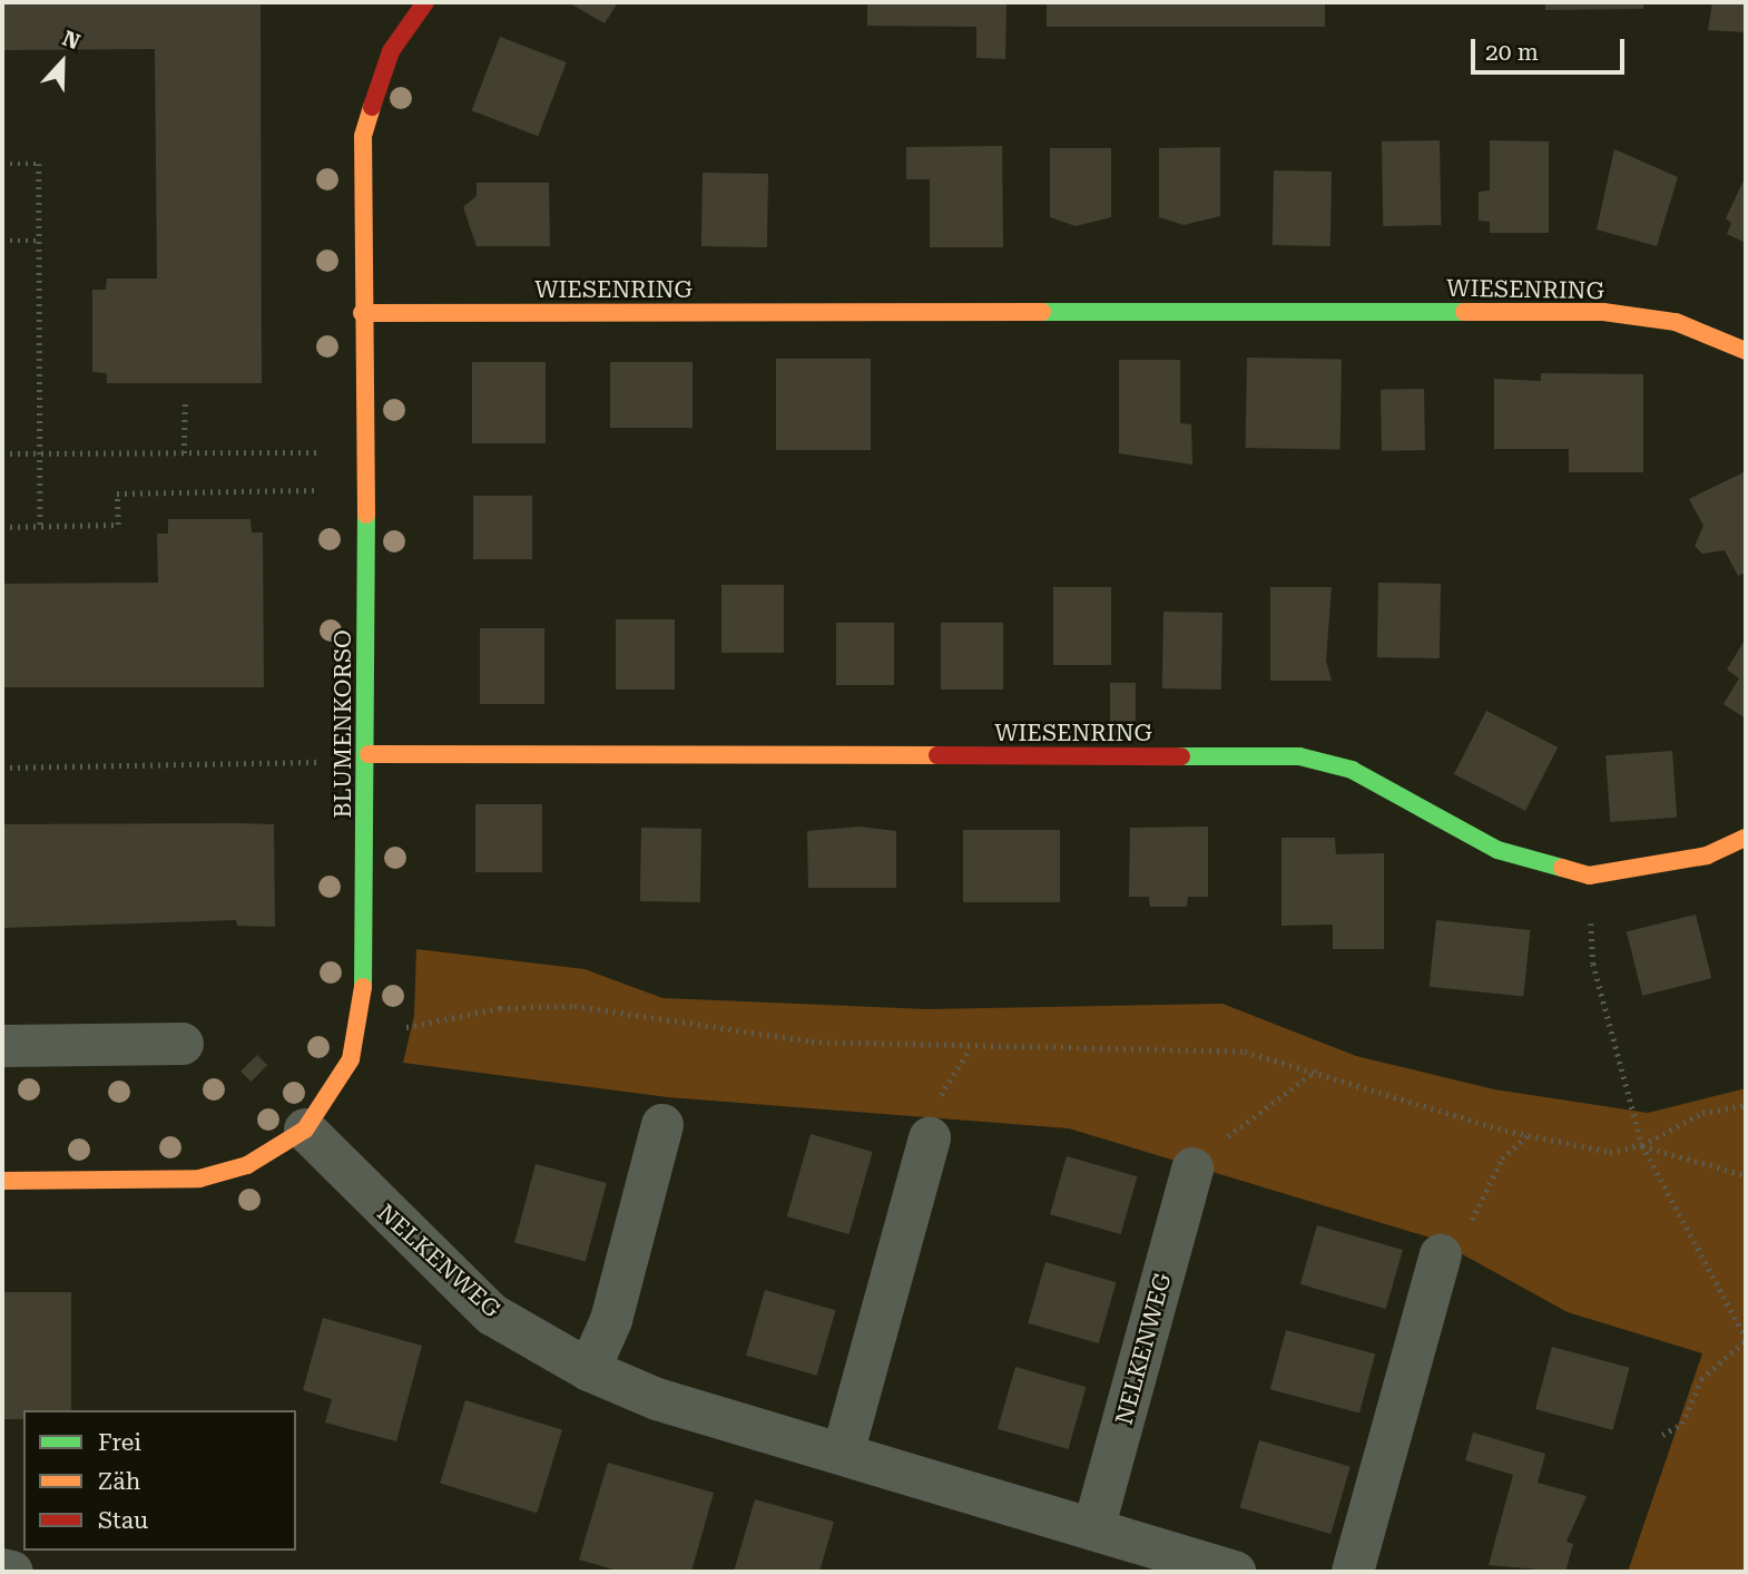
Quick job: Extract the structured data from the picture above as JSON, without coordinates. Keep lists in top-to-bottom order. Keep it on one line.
{"streets":{"street":["WIESENRING","BLUMENKORSO","NELKENWEG"]},"crossings":[["WIESENRING","BLUMENKORSO"],["BLUMENKORSO","NELKENWEG"]],"legend":["Frei","Zäh","Stau"],"scale_bar":"20 m","north":"top"}
